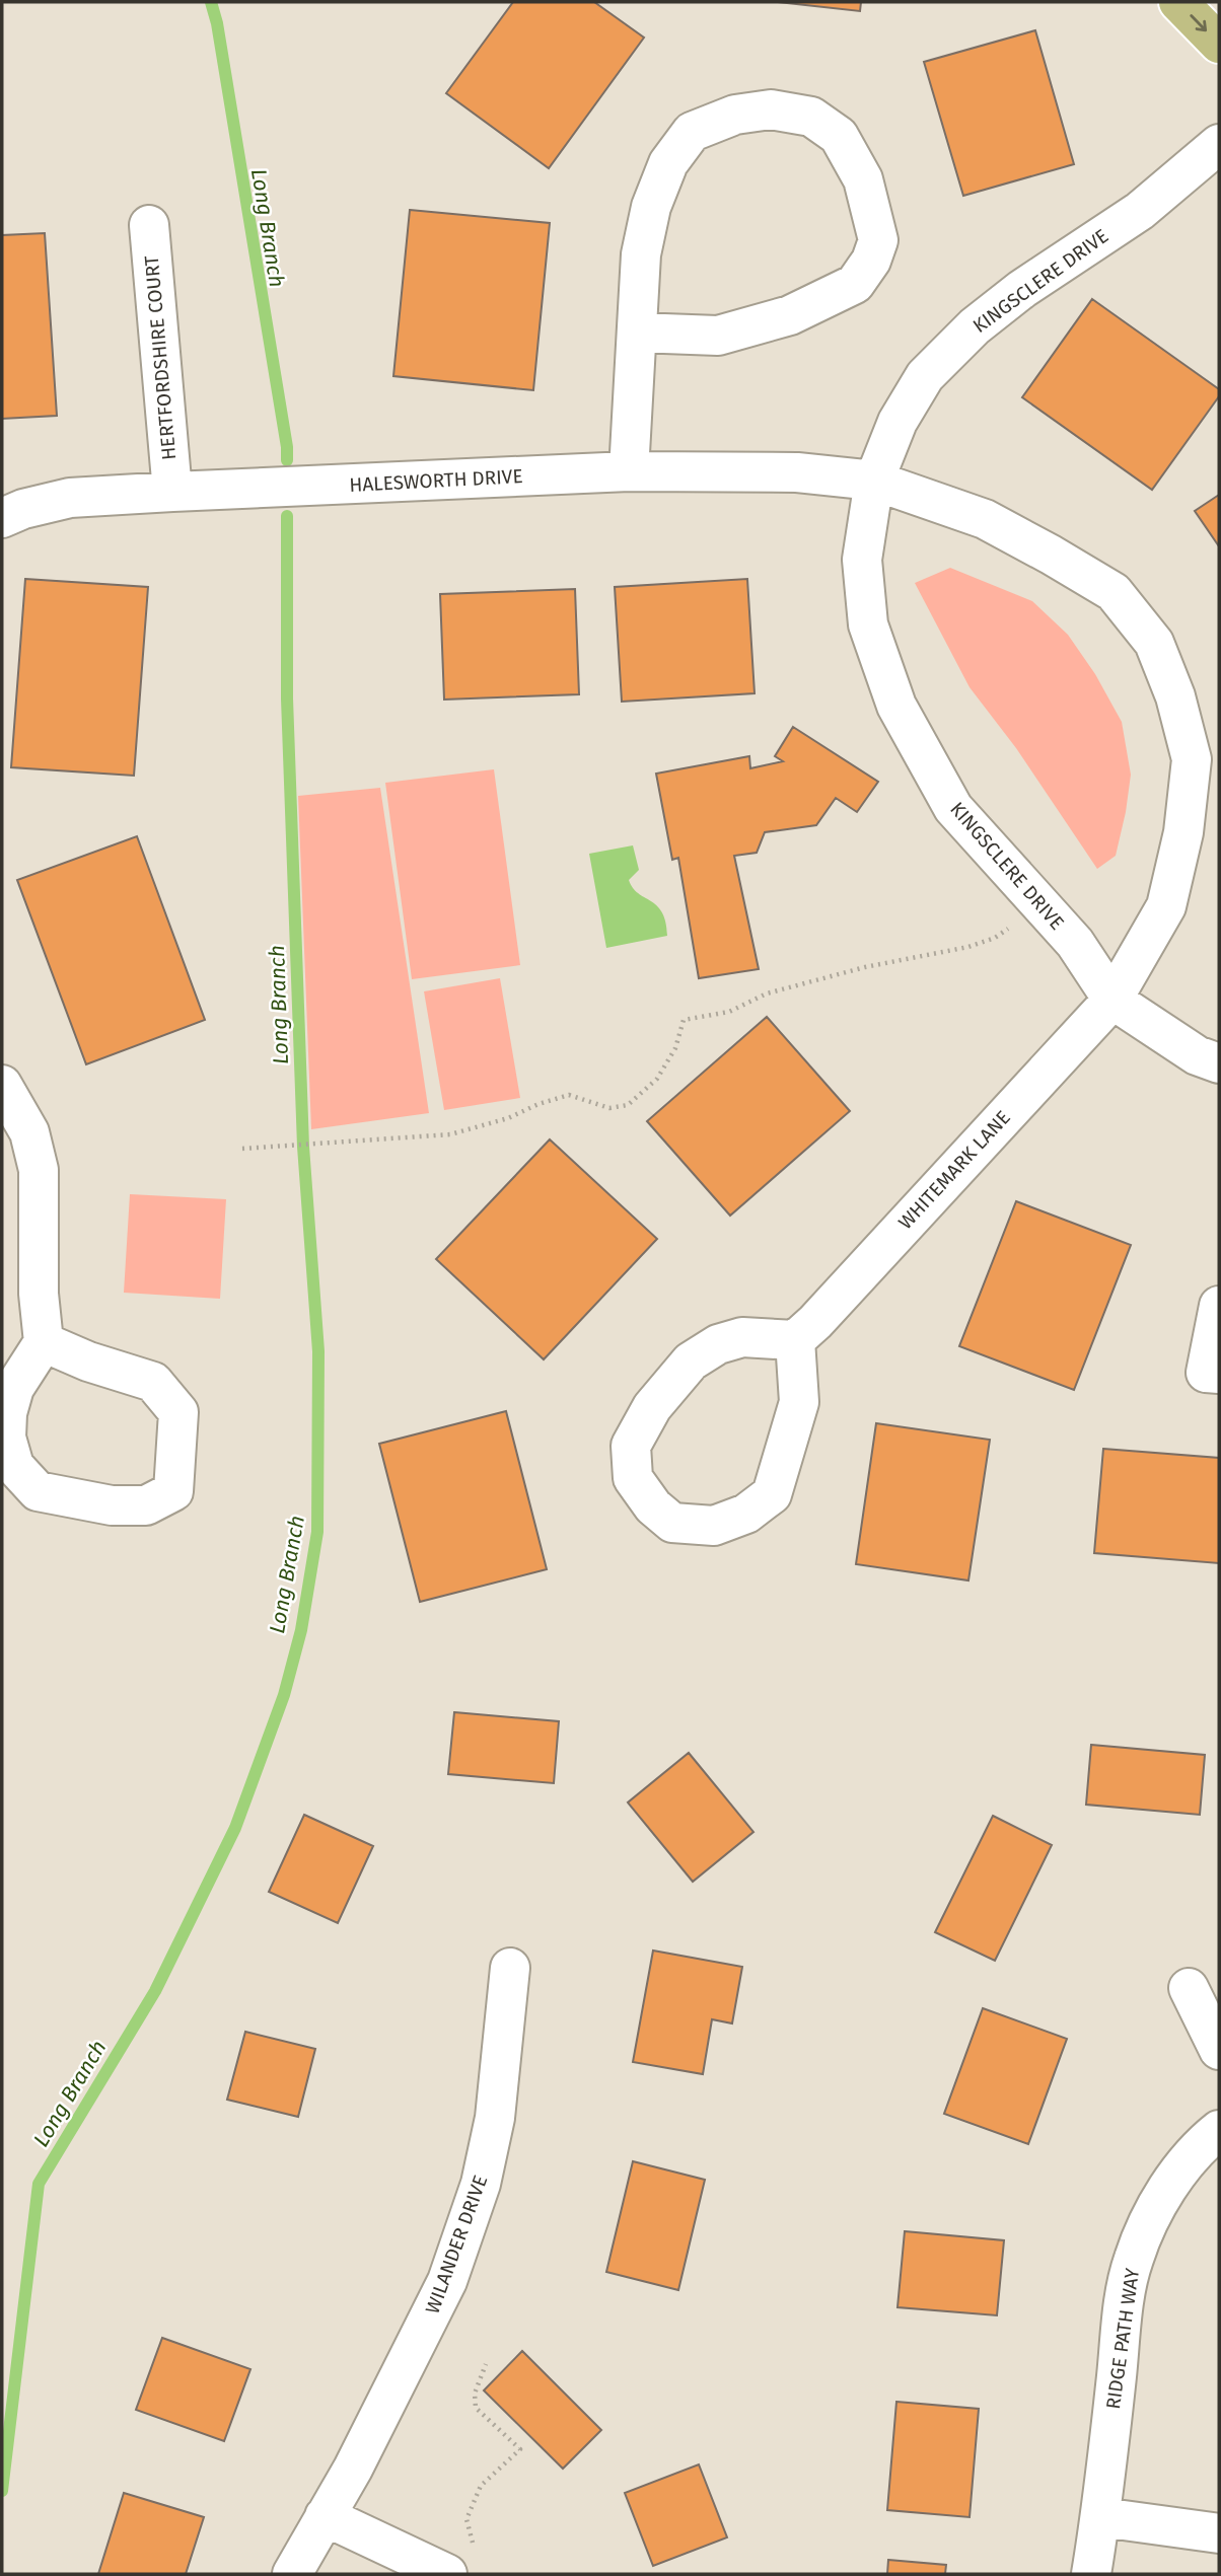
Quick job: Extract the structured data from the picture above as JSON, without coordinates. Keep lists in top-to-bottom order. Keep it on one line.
{"streets":{"street":["KINGSCLERE DRIVE","HERTFORDSHIRE COURT","HALESWORTH DRIVE","WHITEMARK LANE","WILANDER DRIVE","RIDGE PATH WAY"]},"crossings":[["KINGSCLERE DRIVE","HALESWORTH DRIVE"],["KINGSCLERE DRIVE","WHITEMARK LANE"],["HERTFORDSHIRE COURT","HALESWORTH DRIVE"]],"water":["Long Branch"]}
